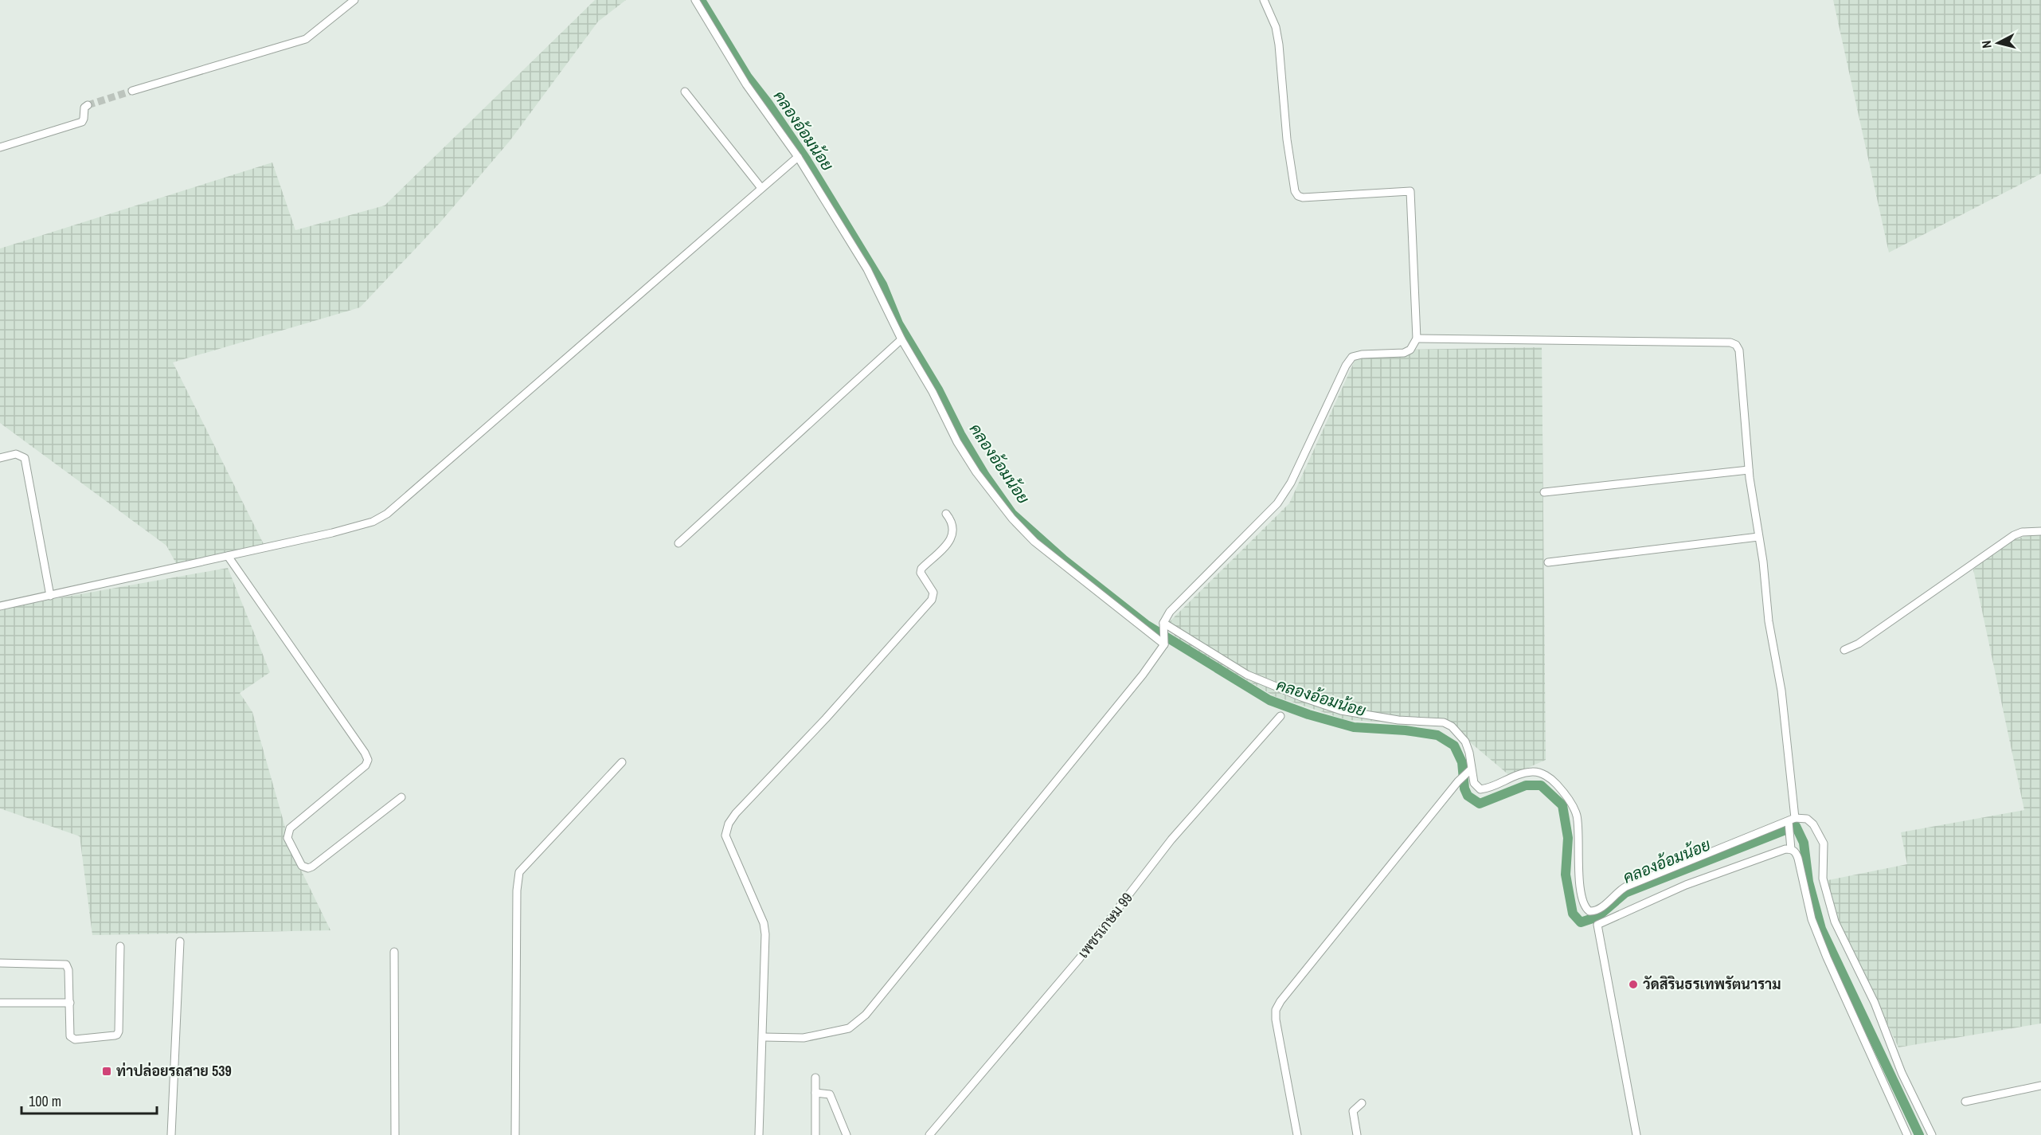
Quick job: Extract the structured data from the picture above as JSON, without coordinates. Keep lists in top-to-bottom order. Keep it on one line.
{"streets":{"street":["เพชรเกษม 99"]},"water":["คลองอ้อมน้อย"],"places":{"other":["วัดสิรินธรเทพรัตนาราม"],"transit":["ท่าปล่อยรถสาย 539"]},"scale_bar":"100 m","north":"left"}
